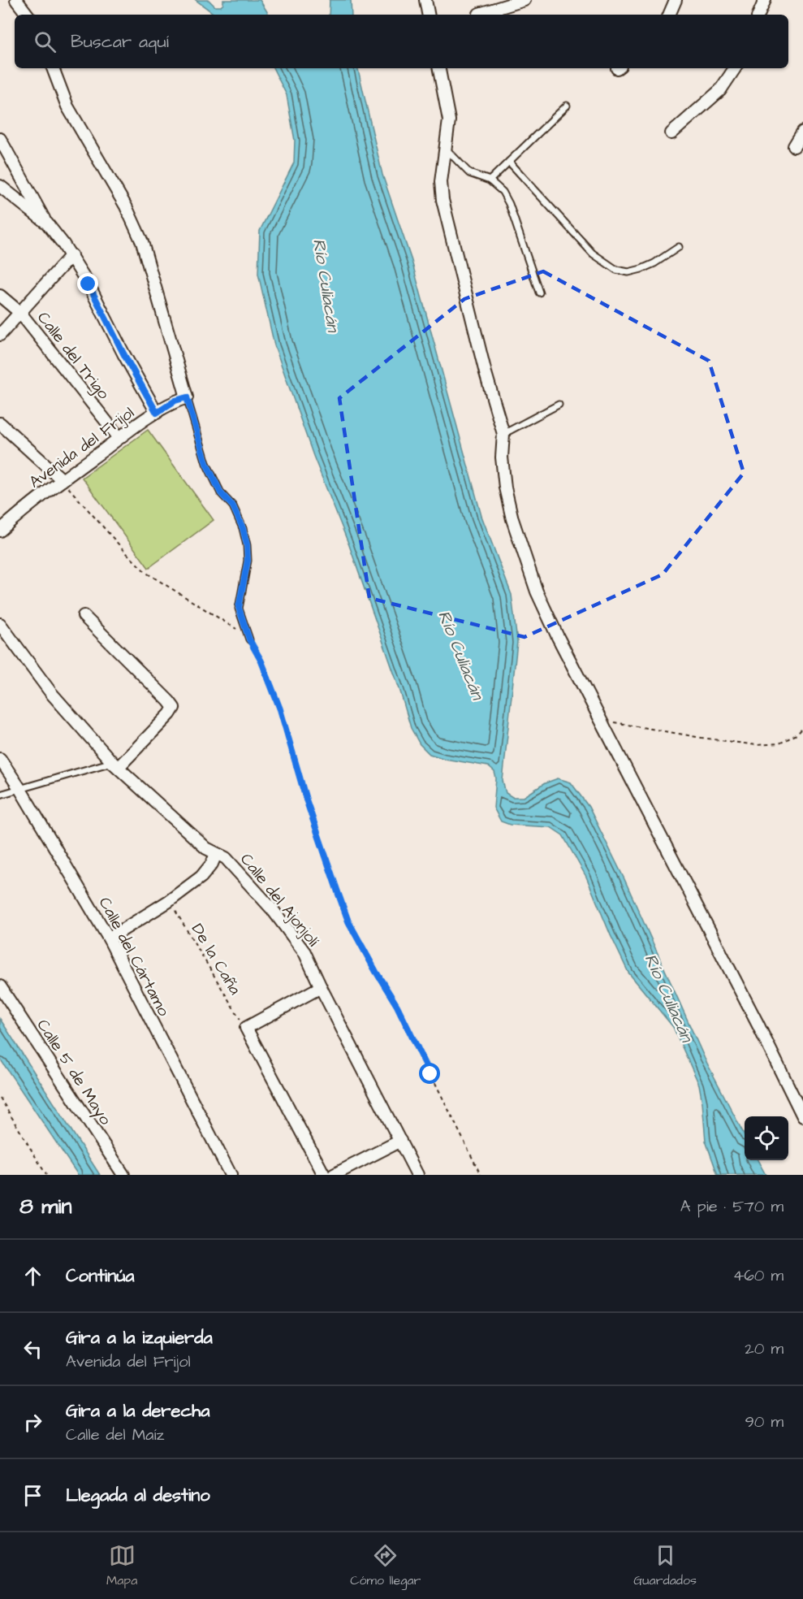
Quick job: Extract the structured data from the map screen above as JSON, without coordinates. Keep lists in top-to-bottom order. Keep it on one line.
{"streets":{"street":["Calle del Trigo","Avenida del Frijol","Calle del Ajonjolí","Calle del Cártamo","Calle 5 de Mayo"],"path":["De la Caña"]},"crossings":[["Calle del Trigo","Avenida del Frijol"]],"water":["Río Culiacán"],"page":{"search":"Buscar aquí","heading":["8 min","A pie · 570 m"],"list":[["Continúa","460 m"],["Gira a la izquierda","Avenida del Frijol","20 m"],["Gira a la derecha","Calle del Maíz","90 m"],"Llegada al destino"],"nav":["Mapa","Cómo llegar","Guardados"]}}
